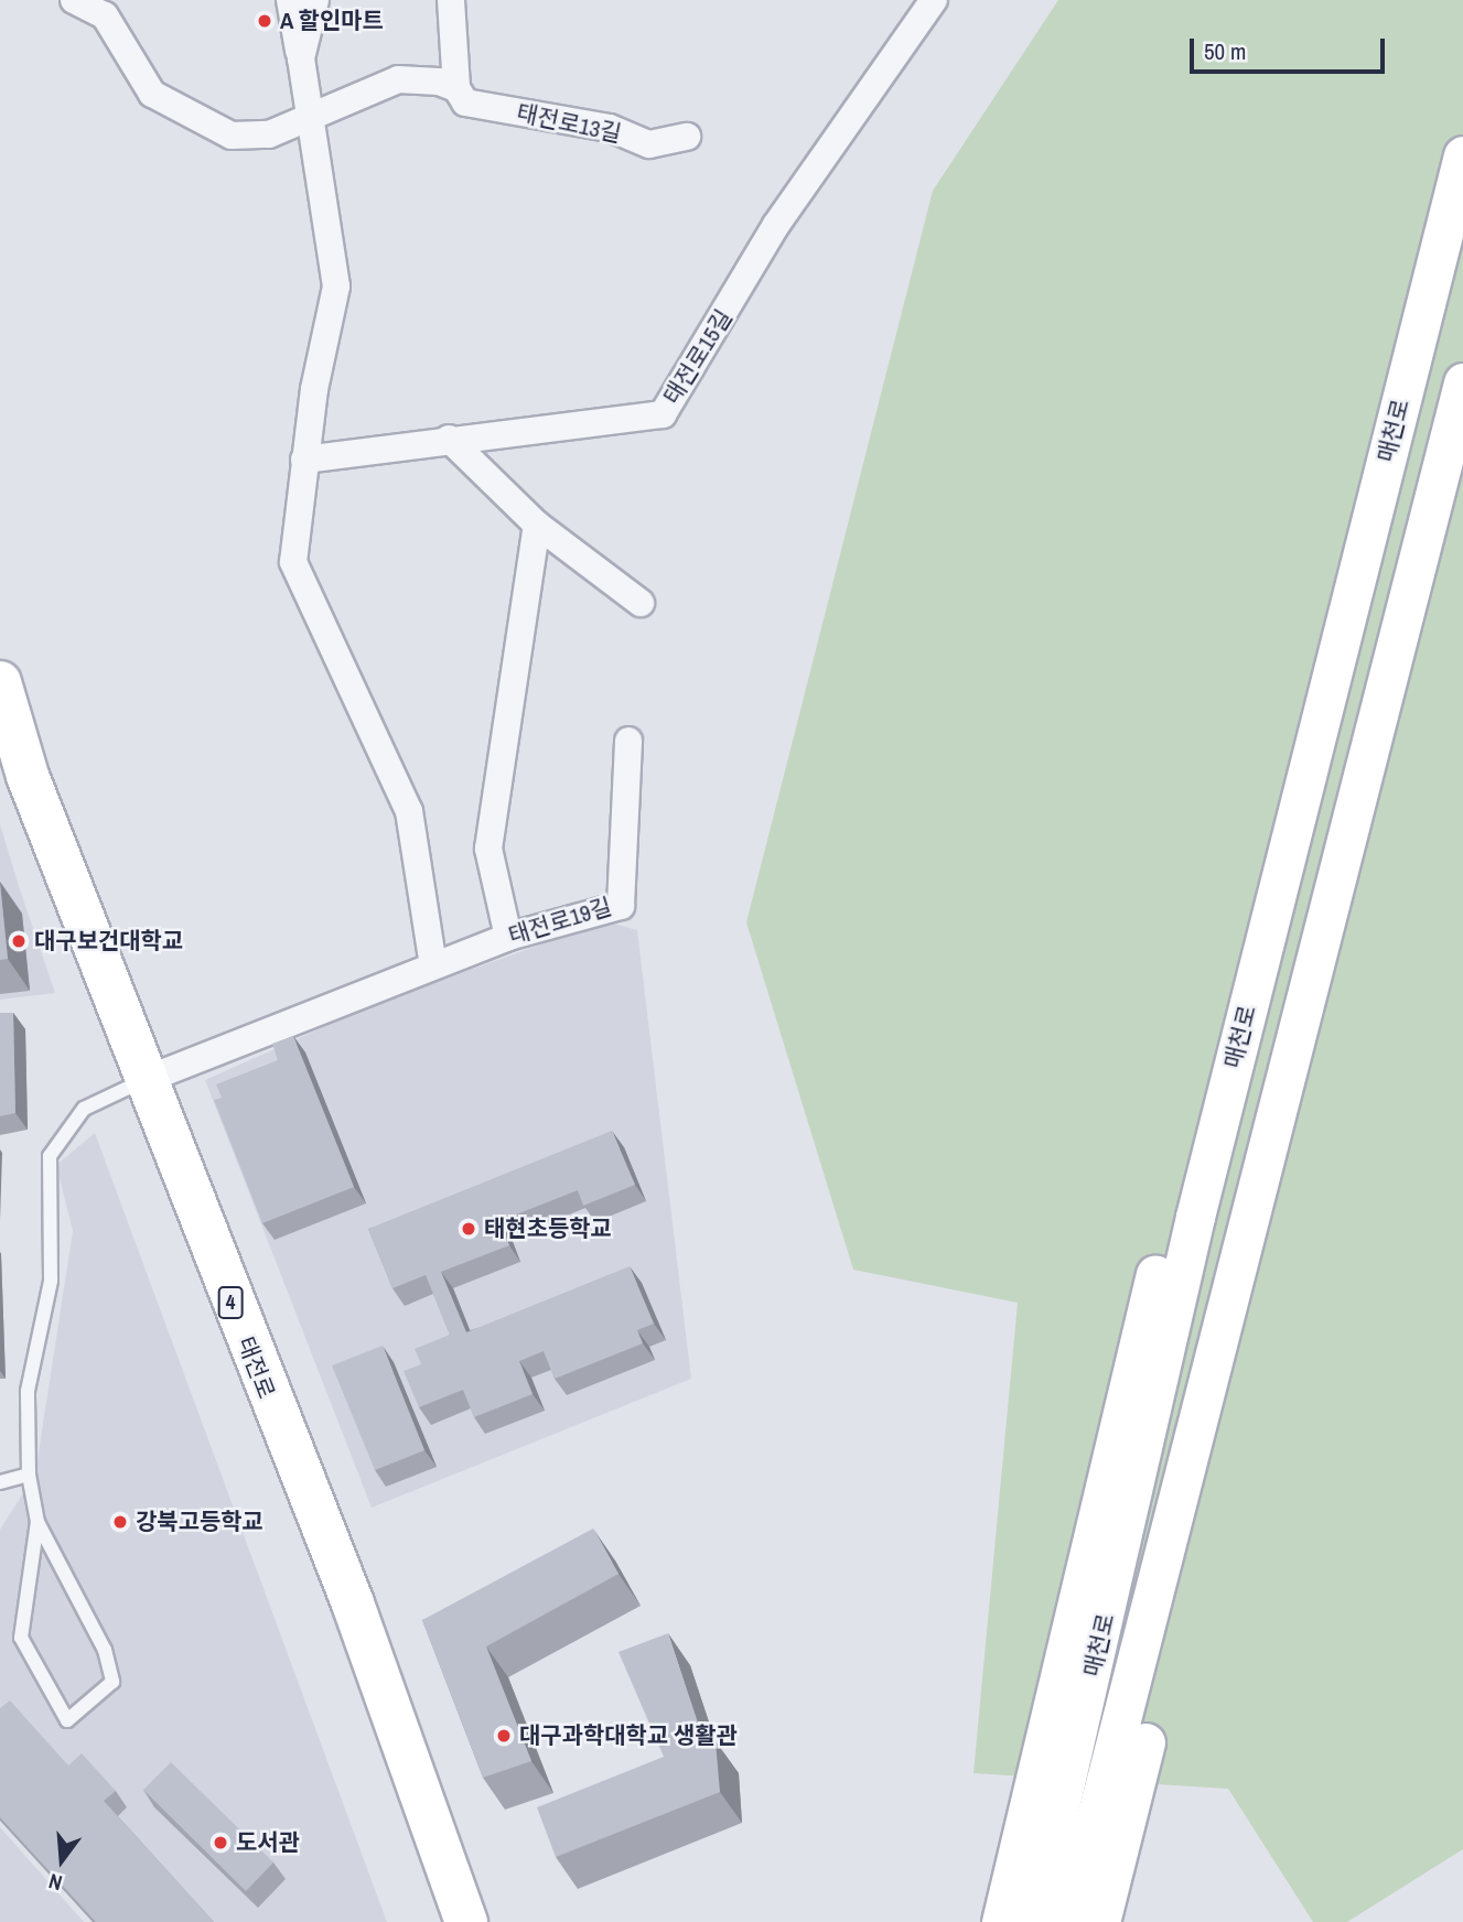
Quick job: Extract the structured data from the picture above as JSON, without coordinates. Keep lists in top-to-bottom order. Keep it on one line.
{"streets":{"main road":["매천로","4","태전로"],"street":["태전로13길","태전로15길","태전로19길"]},"crossings":[["태전로19길","태전로"]],"places":["A 할인마트","대구보건대학교","태현초등학교","강북고등학교","대구과학대학교 생활관","도서관"],"scale_bar":"50 m","north":"bottom"}
